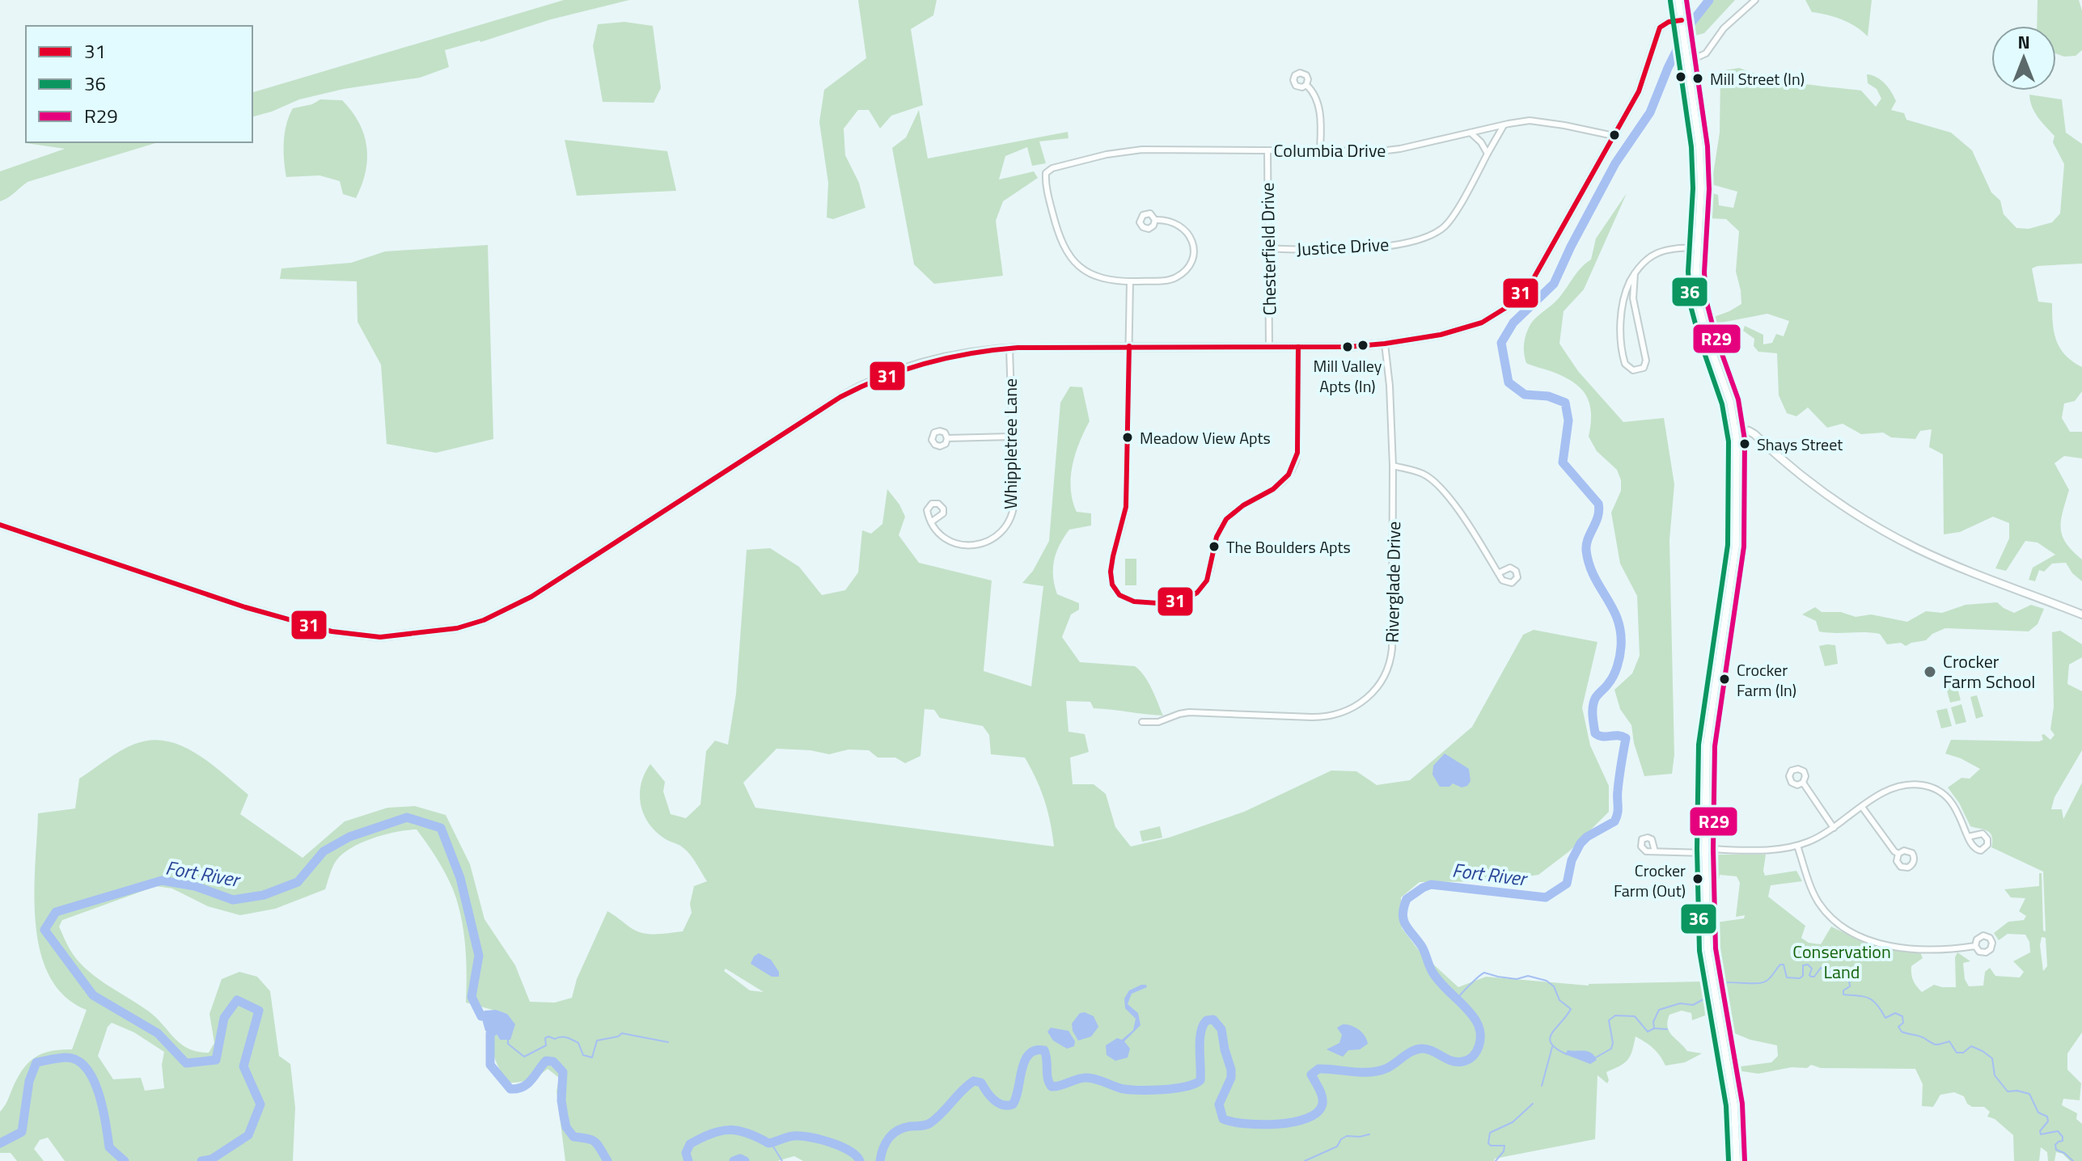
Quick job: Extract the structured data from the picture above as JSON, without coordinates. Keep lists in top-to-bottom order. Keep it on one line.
{"streets":{"street":["Columbia Drive","Justice Drive","Chesterfield Drive","Whippletree Lane","Riverglade Drive"]},"crossings":[["Columbia Drive","Justice Drive"],["Columbia Drive","Chesterfield Drive"],["Justice Drive","Chesterfield Drive"]],"water":["Fort River"],"parks":["Conservation Land"],"places":["Mill Street (In)","Mill Valley Apts (In)","Meadow View Apts","Shays Street","The Boulders Apts","Crocker Farm School","Crocker Farm (In)","Crocker Farm (Out)"],"lines":["transit line R29","transit line 36","transit line 31"],"legend":["31","36","R29"],"north":"top"}
